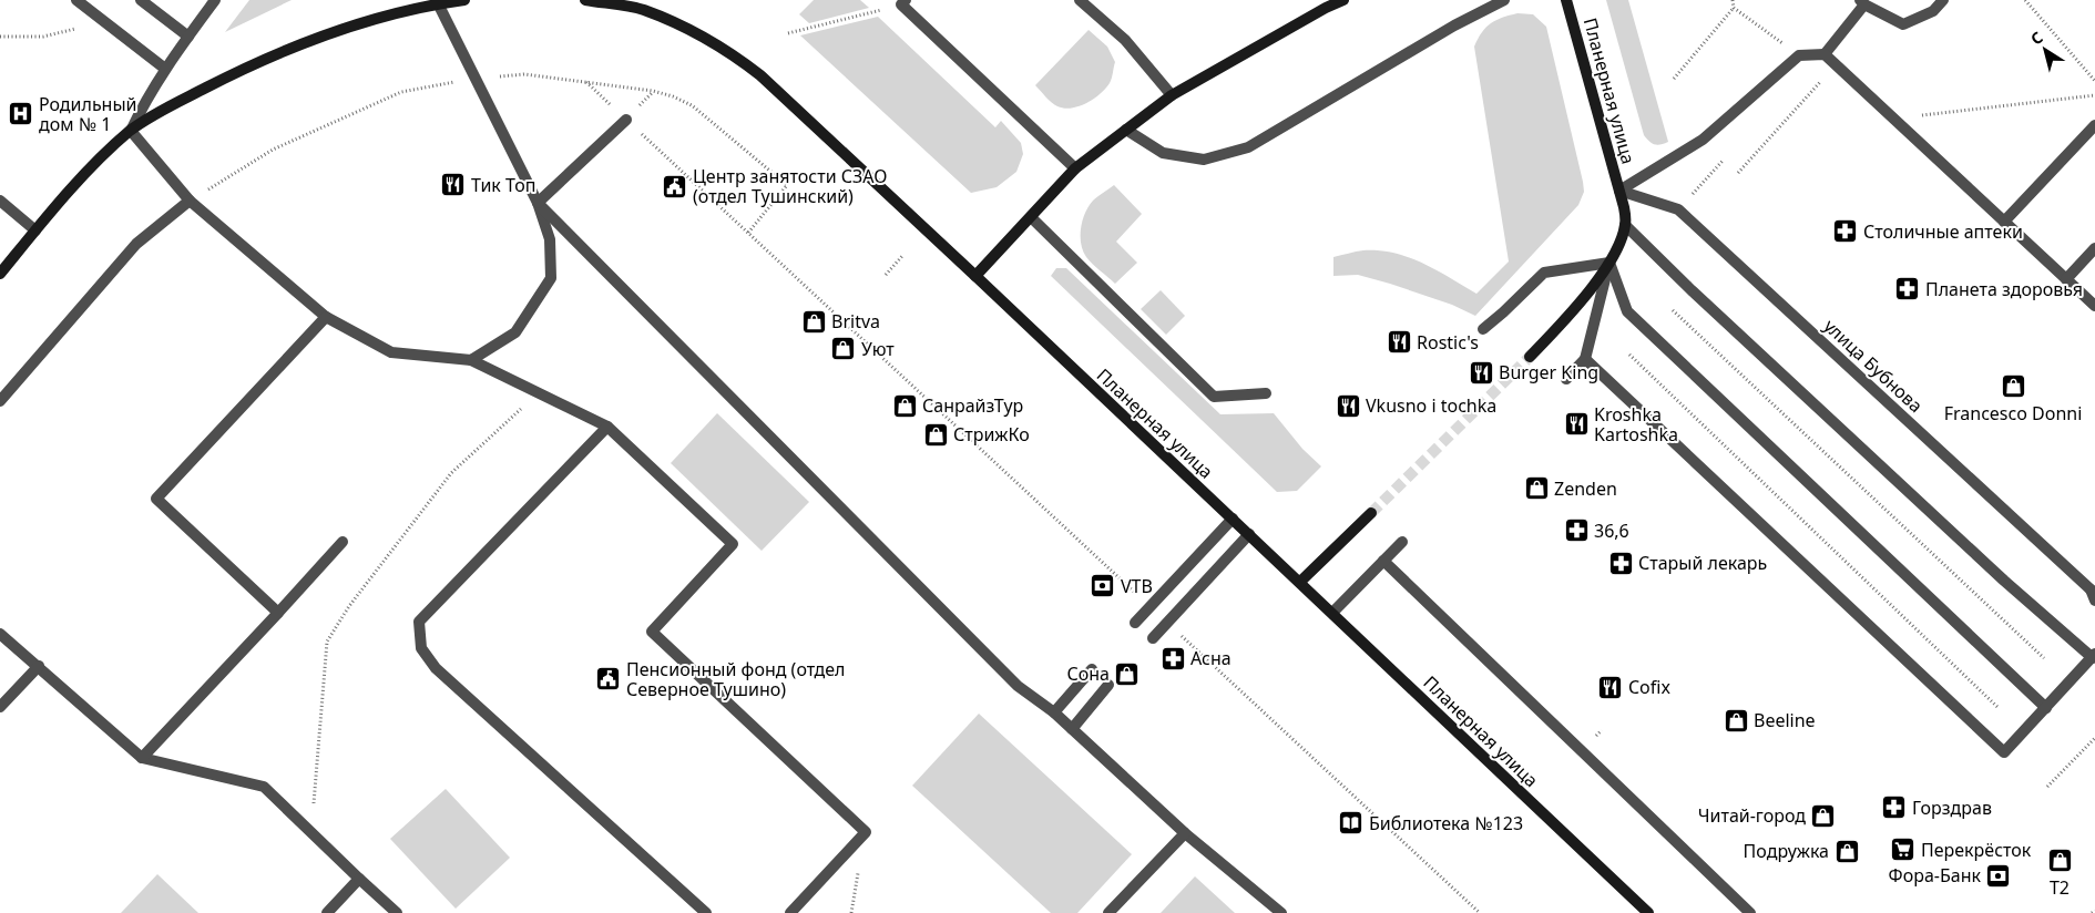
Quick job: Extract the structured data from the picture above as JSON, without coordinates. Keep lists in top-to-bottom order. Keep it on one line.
{"streets":{"main road":["Планерная улица"],"street":["улица Бубнова"]},"crossings":[["Планерная улица","улица Бубнова"]],"places":{"hospital":["Родильный дом № 1"],"restaurant":["Тик Топ","Rostic's","Burger King","Vkusno i tochka","Kroshka Kartoshka","Cofix"],"public building":["Центр занятости СЗАО (отдел Тушинский)","Пенсионный фонд (отдел Северное Тушино)"],"pharmacy":["Столичные аптеки","Планета здоровья","36,6","Старый лекарь","Асна","Горздрав"],"shop":["Britva","Уют","Francesco Donni","СанрайзТур","СтрижКо","Zenden","Сона","Beeline","Читай-город","Подружка","T2"],"bank":["VTB","Фора-Банк"],"library":["Библиотека №123"],"supermarket":["Перекрёсток"]},"north":"top left"}
